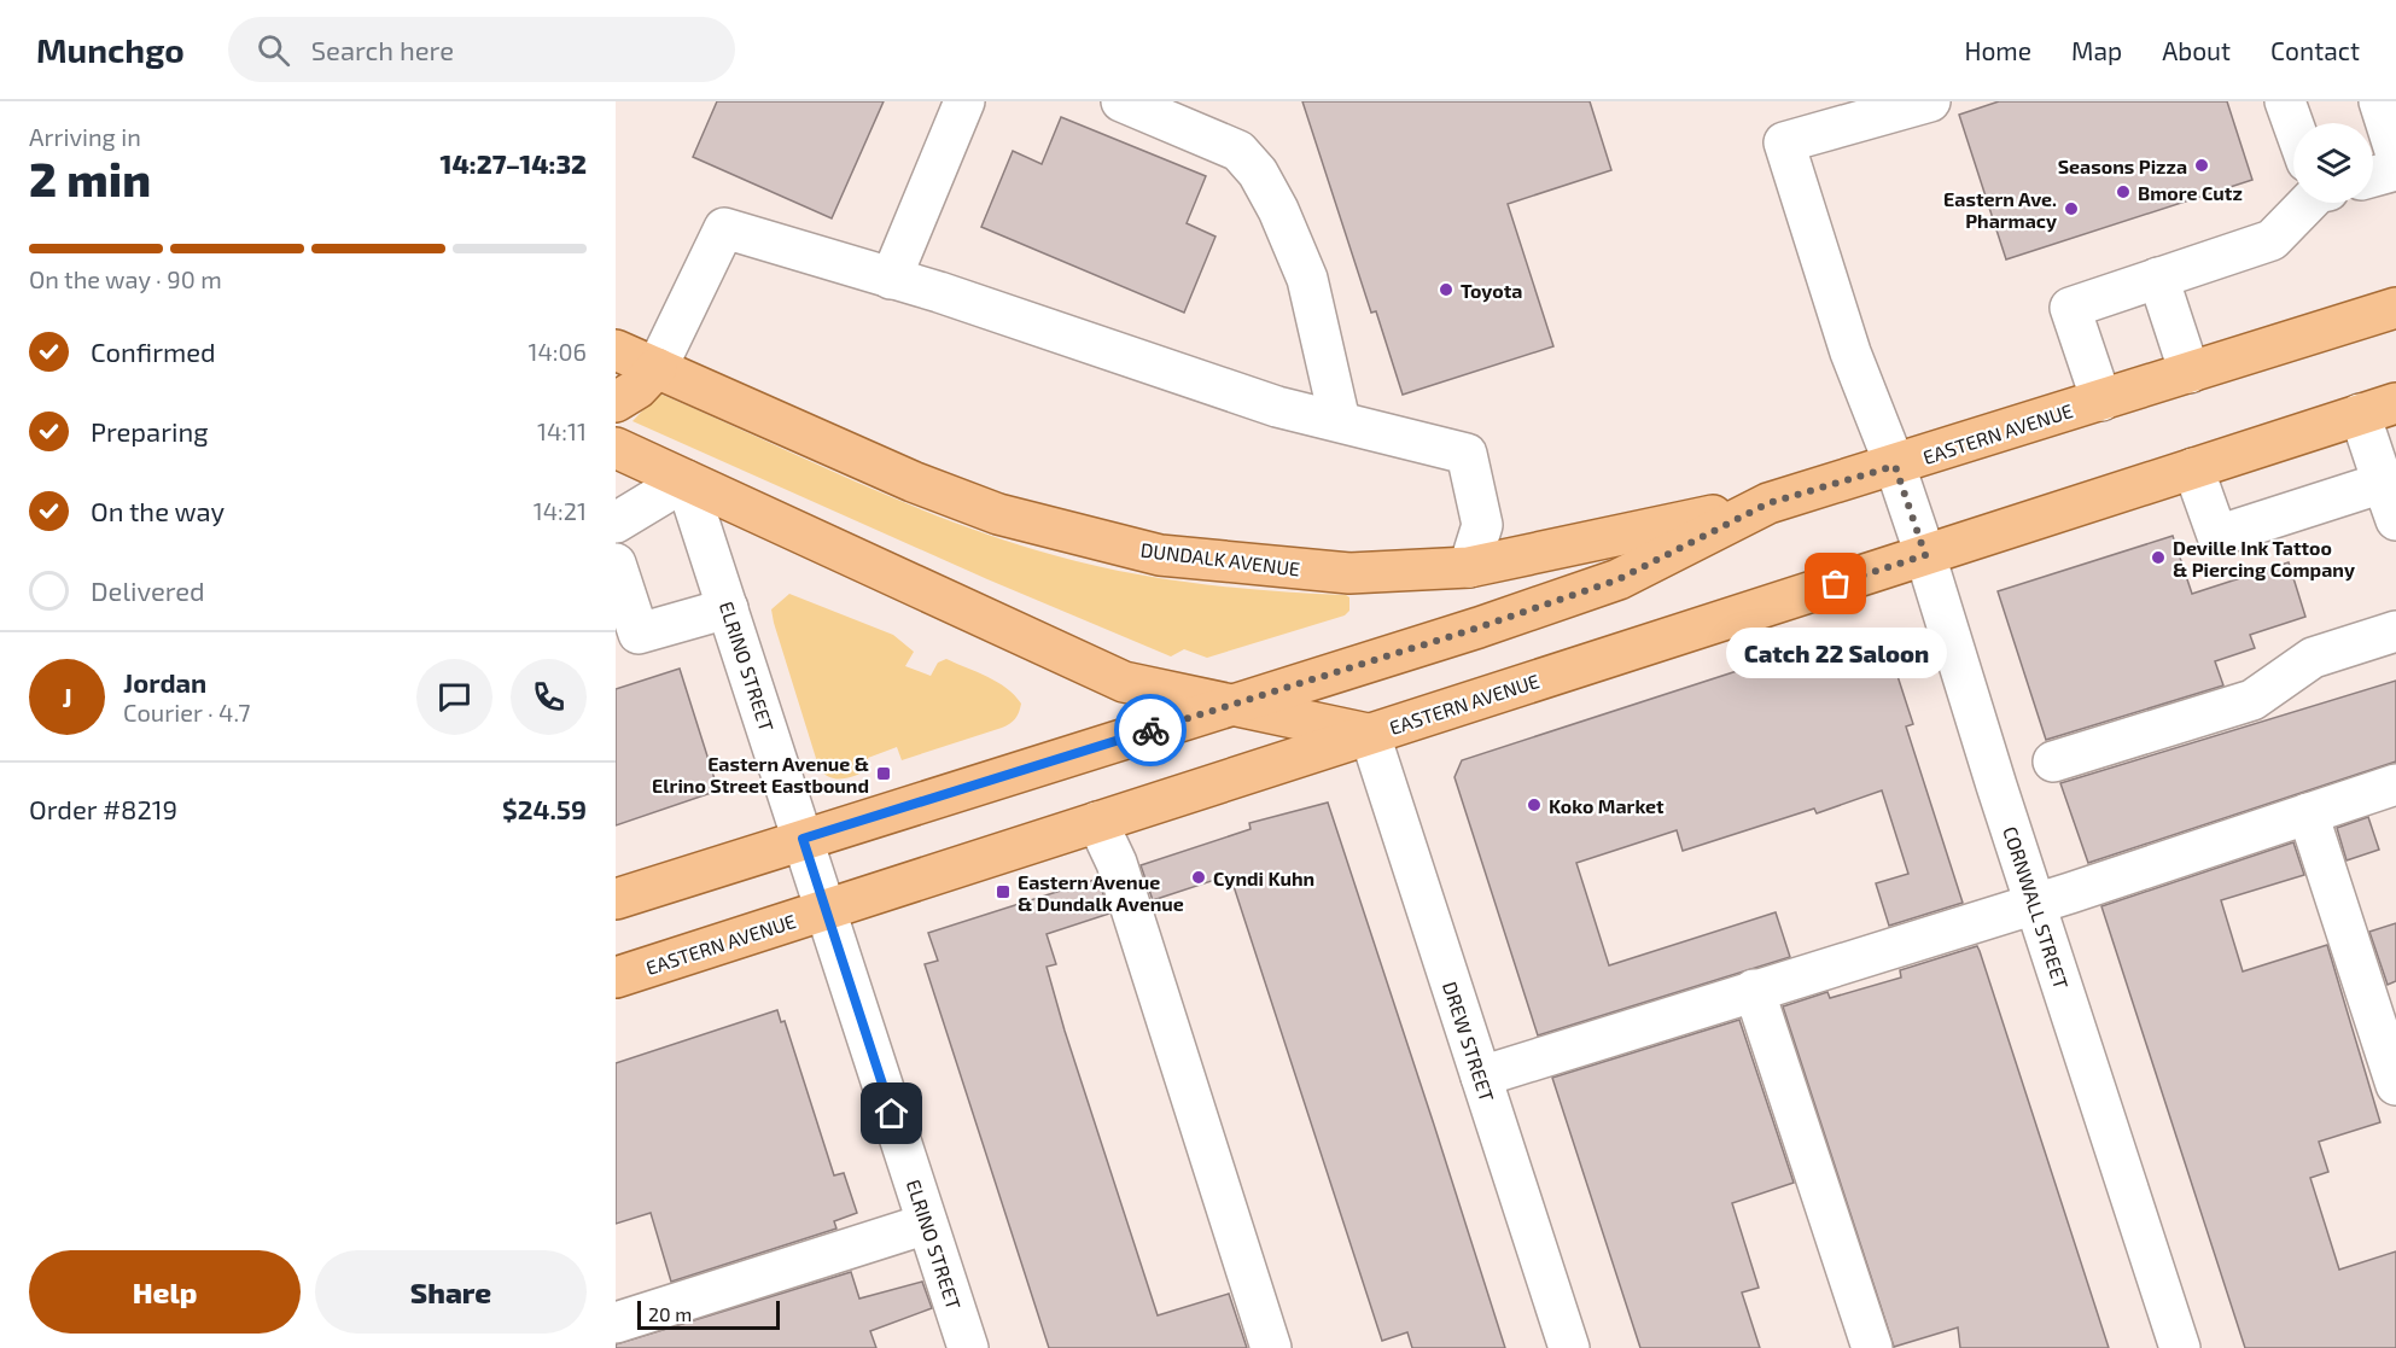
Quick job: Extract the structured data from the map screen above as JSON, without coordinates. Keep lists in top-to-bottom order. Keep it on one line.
{"streets":{"main road":["EASTERN AVENUE","DUNDALK AVENUE"],"street":["ELRINO STREET","CORNWALL STREET","DREW STREET"]},"crossings":[["EASTERN AVENUE","DUNDALK AVENUE"],["EASTERN AVENUE","ELRINO STREET"],["EASTERN AVENUE","CORNWALL STREET"],["EASTERN AVENUE","DREW STREET"]],"places":{"other":["Seasons Pizza","Bmore Cutz","Eastern Ave. Pharmacy","Toyota","Deville Ink Tattoo & Piercing Company","Catch 22 Saloon","Koko Market","Cyndi Kuhn"],"transit":["Eastern Avenue & Elrino Street Eastbound","Eastern Avenue & Dundalk Avenue"]},"scale_bar":"20 m","page":{"header":"Munchgo","search":"Search here","nav":["Home","Map","About","Contact"],"heading":["2 min","Arriving in","14:27–14:32"],"panel":["Jordan","Courier · 4.7","Order #8219","$24.59"],"bar":"On the way · 90 m","list":[["Confirmed","14:06"],["Preparing","14:11"],["On the way","14:21"],"Delivered"],"bubble":"Catch 22 Saloon","round":"J","buttons":["Help","Share"],"scale":"20 m"}}
